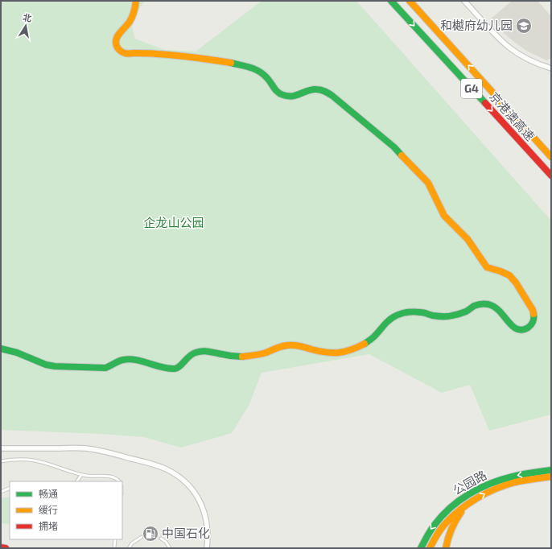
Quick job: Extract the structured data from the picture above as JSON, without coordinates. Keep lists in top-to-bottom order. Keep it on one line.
{"streets":{"main road":["G4","京港澳高速","公园路"]},"parks":["企龙山公园"],"places":{"school or university":["和樾府幼儿园"],"fuel station":["中国石化"]},"legend":["畅通","缓行","拥堵"],"north":"top"}
